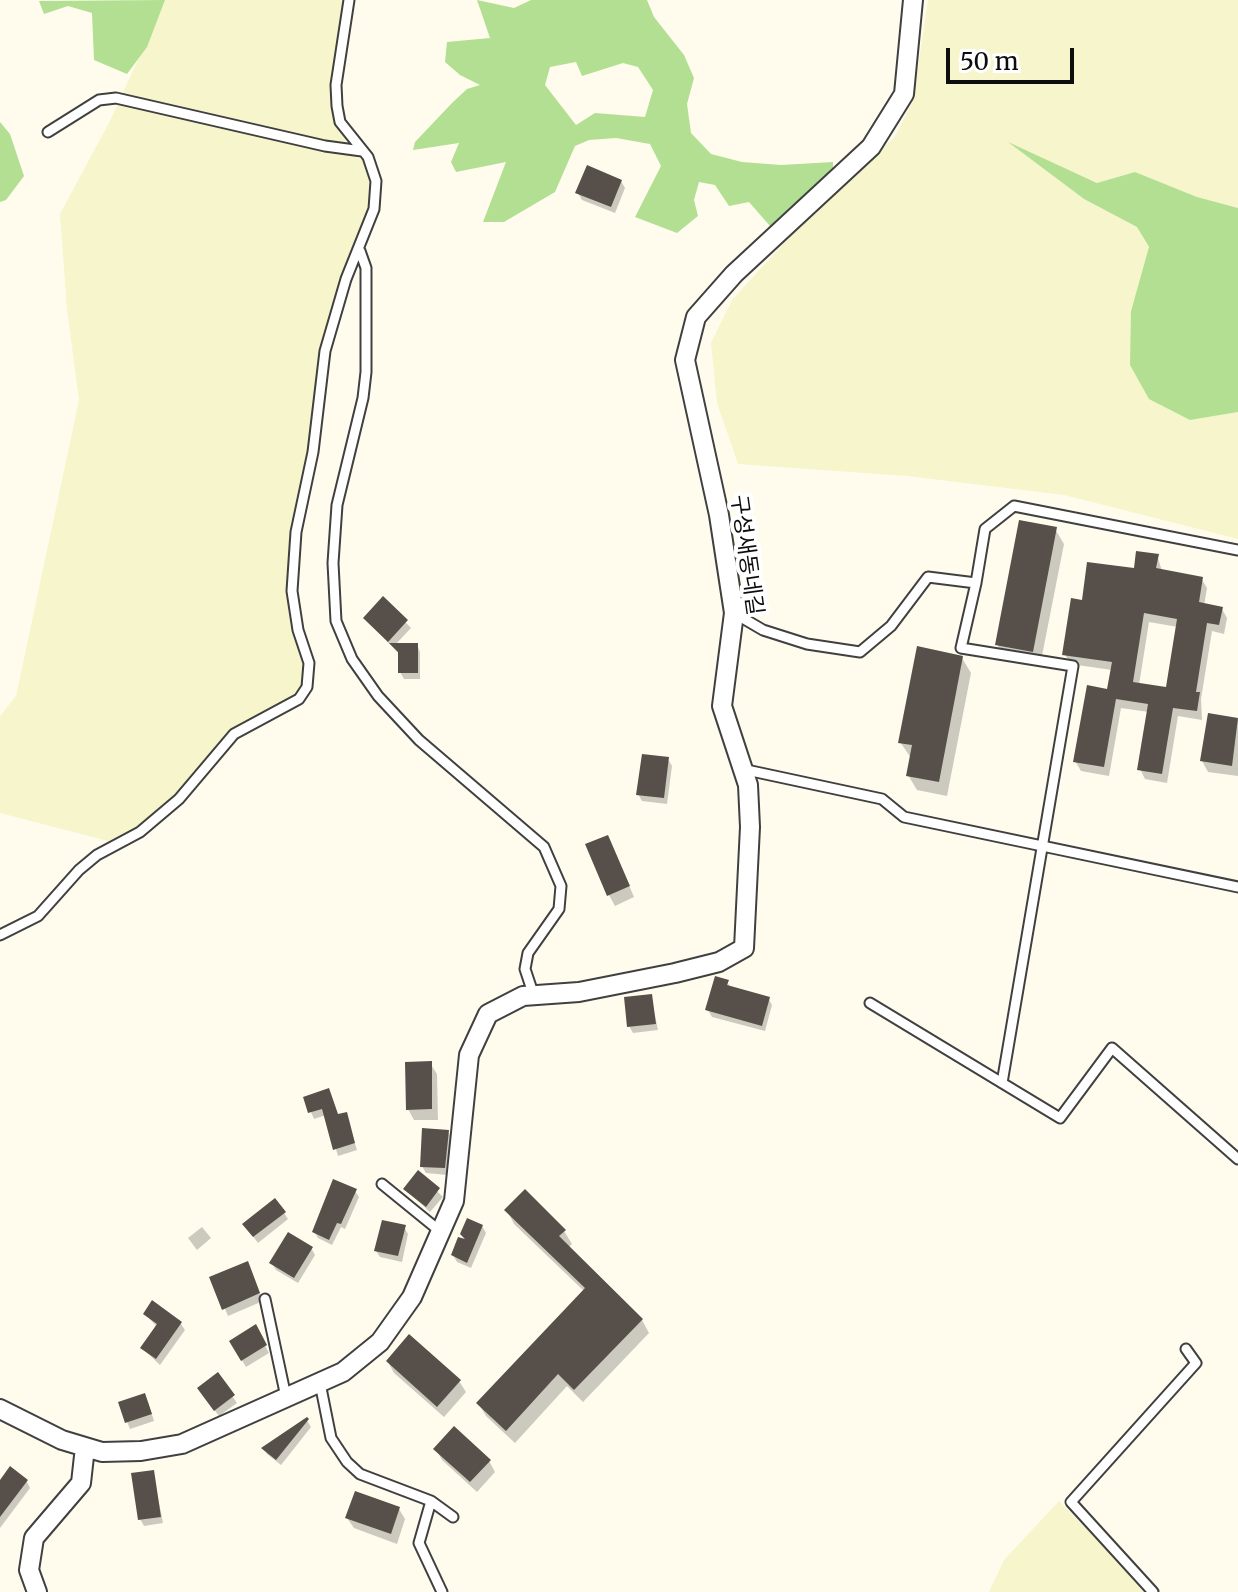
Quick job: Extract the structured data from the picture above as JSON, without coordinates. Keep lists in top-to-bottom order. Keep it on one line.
{"streets":{"street":["구성새동네길"]},"scale_bar":"50 m"}
